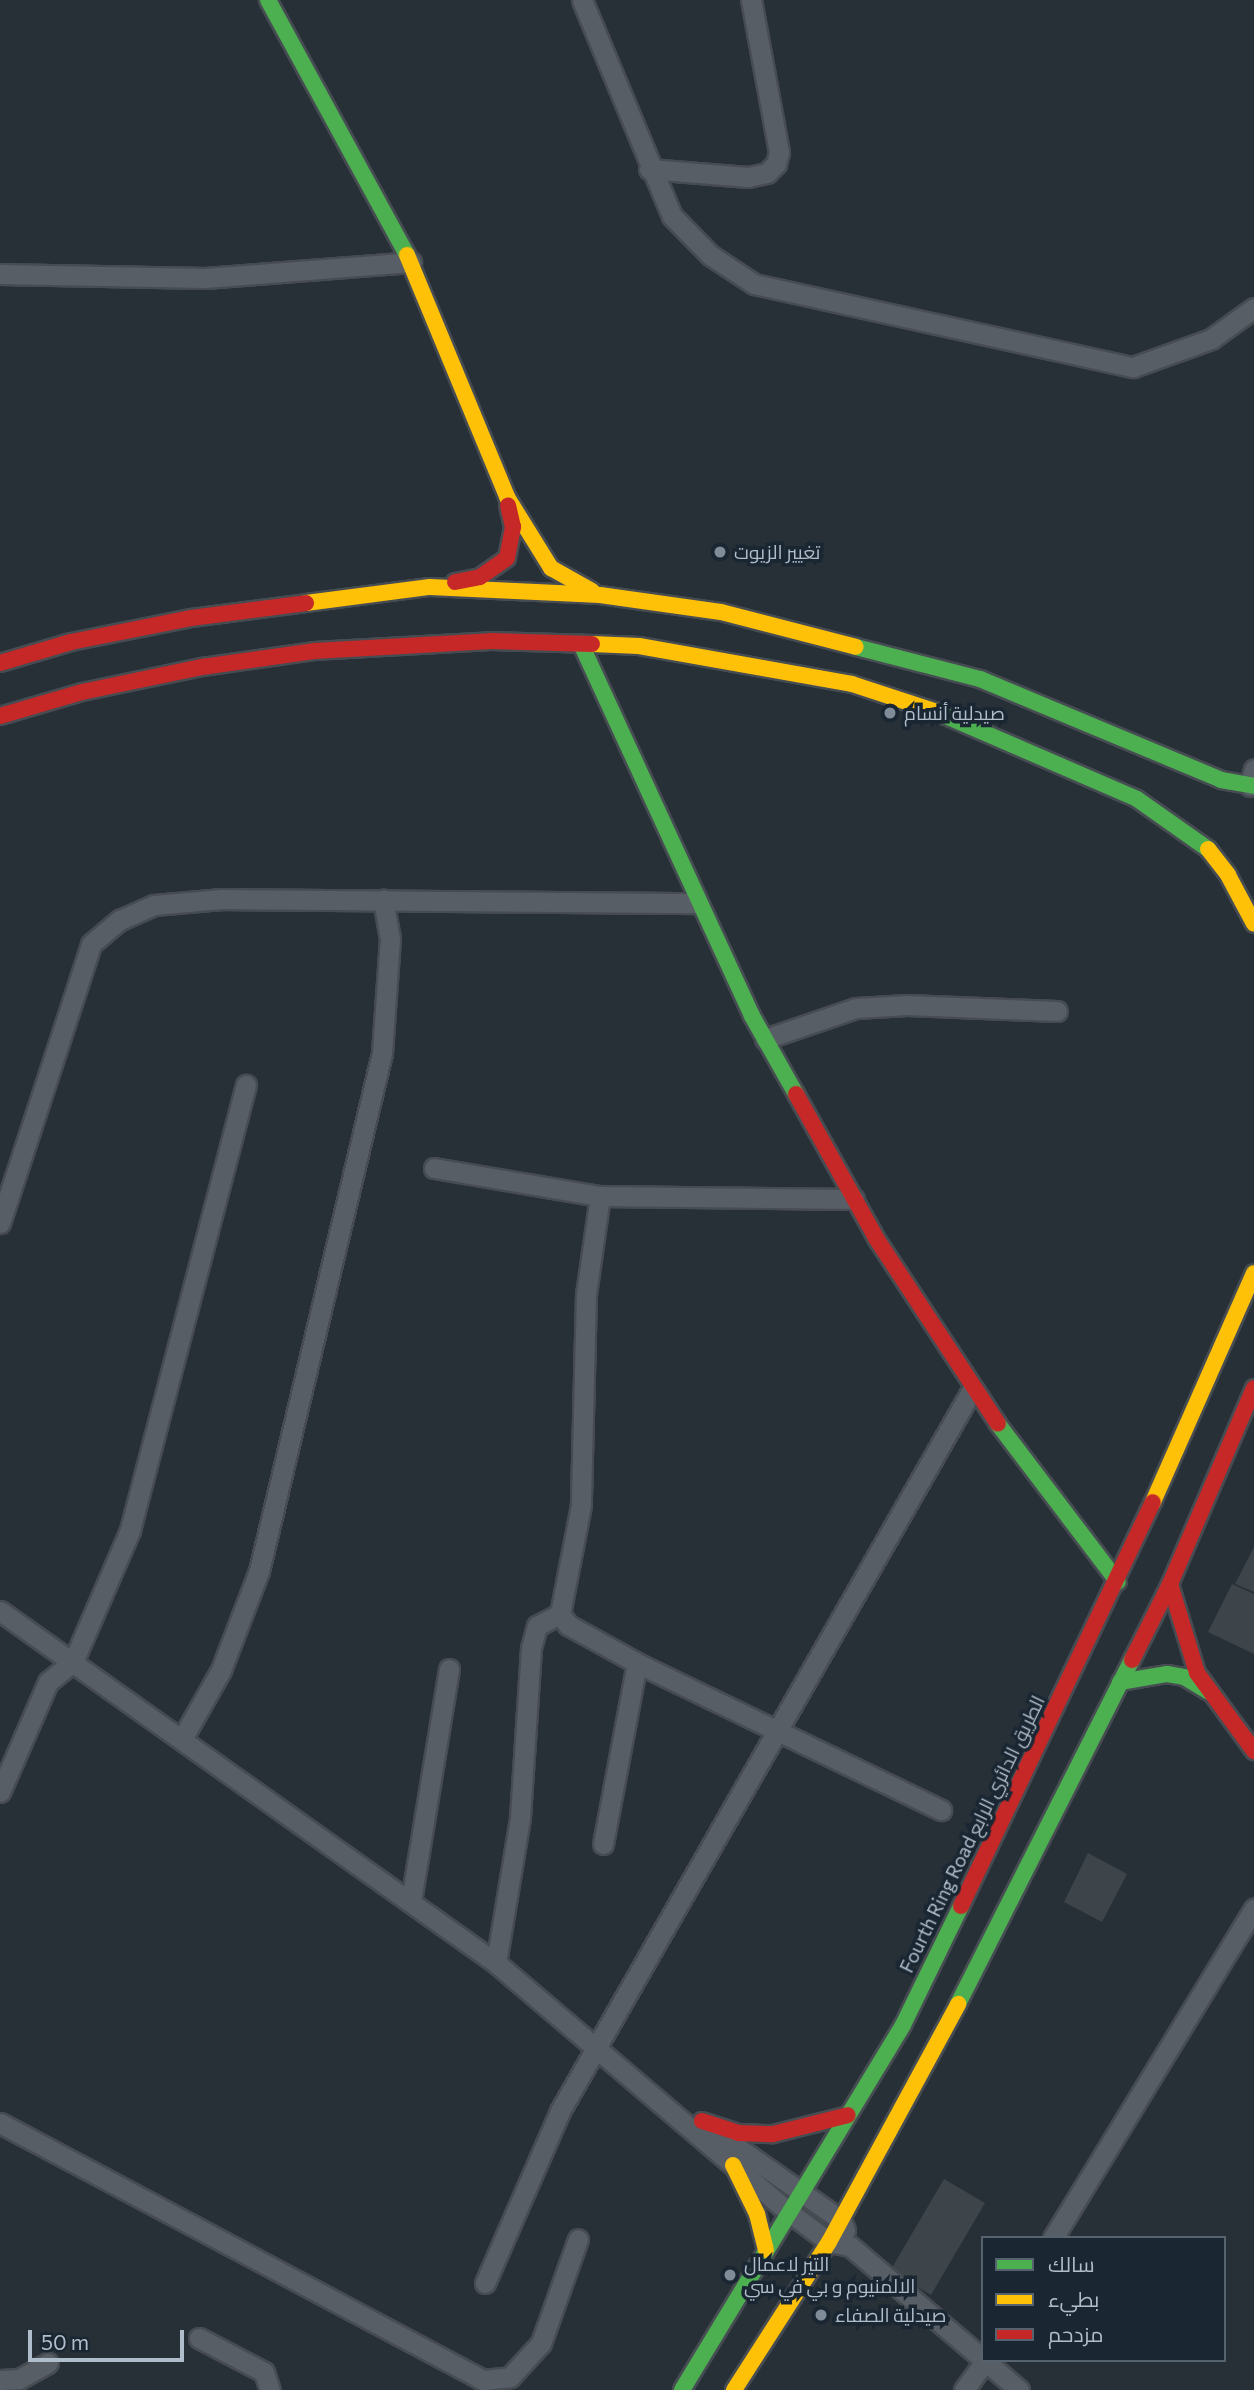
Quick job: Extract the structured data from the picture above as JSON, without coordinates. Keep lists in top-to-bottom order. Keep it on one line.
{"streets":{"main road":["Fourth Ring Road الطريق الدائري الرابع"]},"places":["تغيير الزيوت","صيدلية أنسام","التير لاعمال الالمنيوم و بي في سي","صيدلية الصفاء"],"legend":["سالك","بطيء","مزدحم"],"scale_bar":"50 m"}
